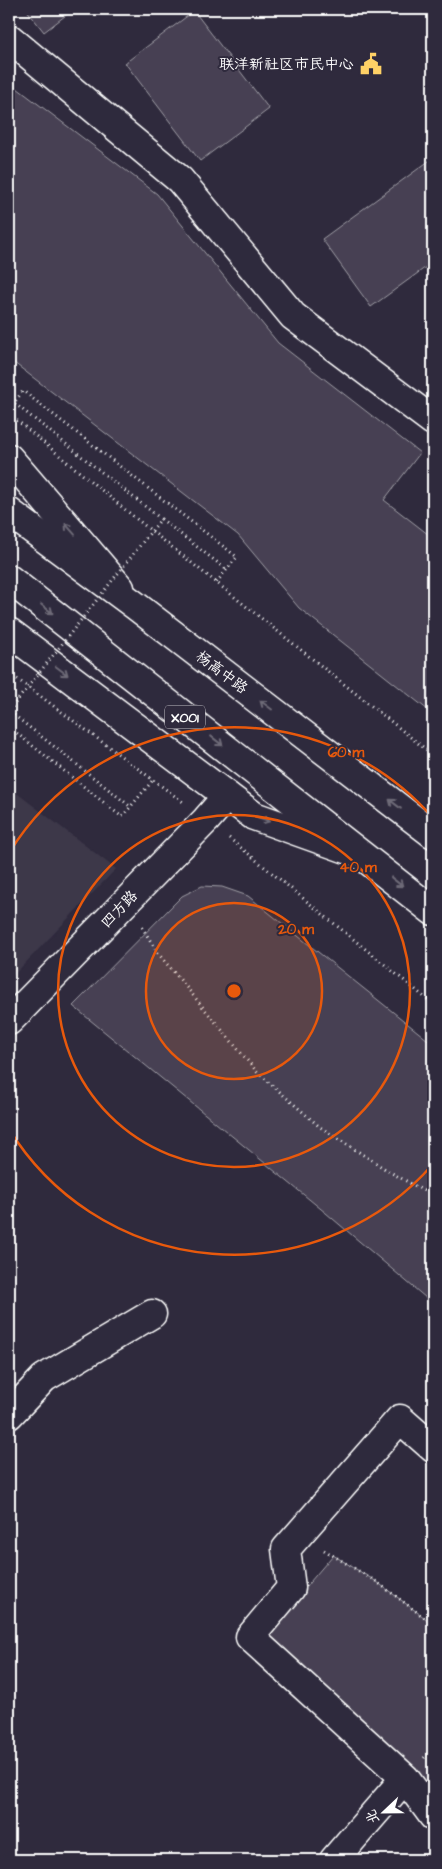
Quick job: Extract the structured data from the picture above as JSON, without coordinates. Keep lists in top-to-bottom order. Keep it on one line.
{"streets":{"main road":["杨高中路","X001","四方路"]},"crossings":[["X001","四方路"]],"places":{"public building":["联洋新社区市民中心"]},"north":"left","rings":["60 m","40 m","20 m"]}
